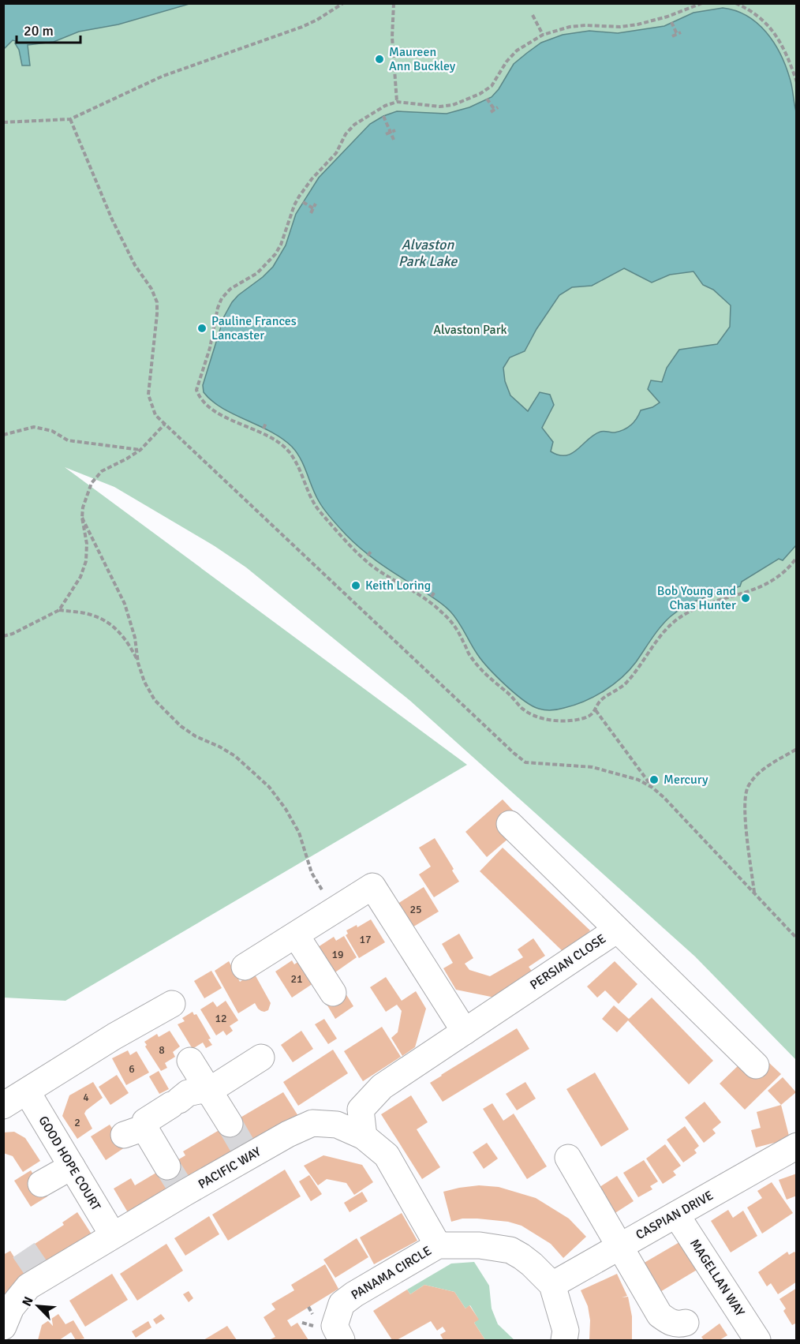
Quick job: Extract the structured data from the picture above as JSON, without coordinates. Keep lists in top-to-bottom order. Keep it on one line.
{"streets":{"street":["PERSIAN CLOSE","GOOD HOPE COURT","PACIFIC WAY","CASPIAN DRIVE","PANAMA CIRCLE","MAGELLAN WAY"]},"crossings":[["PERSIAN CLOSE","PACIFIC WAY"],["GOOD HOPE COURT","PACIFIC WAY"],["PACIFIC WAY","PANAMA CIRCLE"],["CASPIAN DRIVE","PANAMA CIRCLE"],["CASPIAN DRIVE","MAGELLAN WAY"]],"water":["Alvaston Park Lake"],"parks":["Alvaston Park"],"places":["Maureen Ann Buckley","Pauline Frances Lancaster","Keith Loring","Bob Young and Chas Hunter","Mercury"],"house_numbers":["25","17","19","21","12","8","6","4","2"],"scale_bar":"20 m","north":"top left"}
